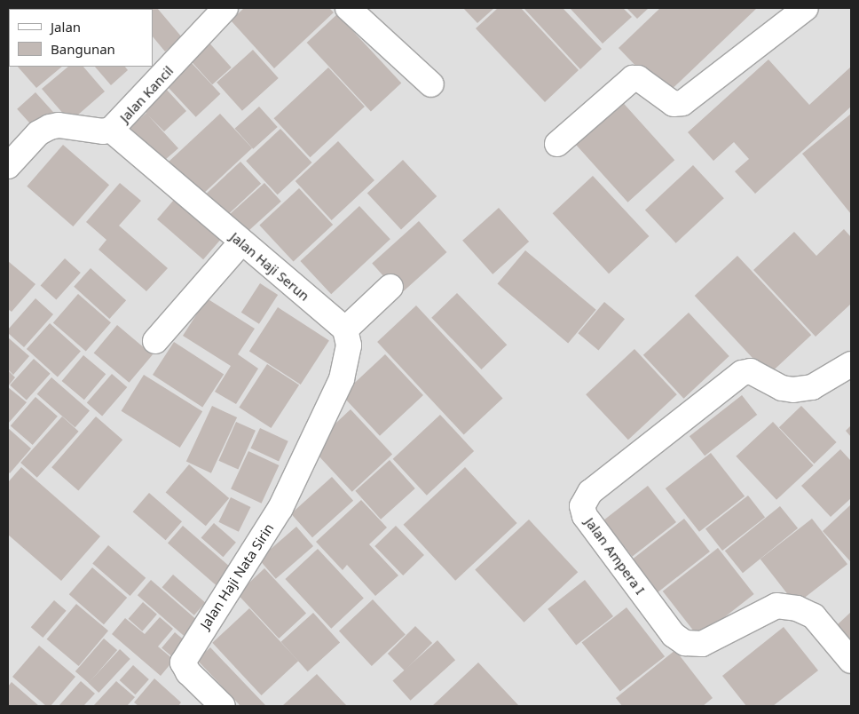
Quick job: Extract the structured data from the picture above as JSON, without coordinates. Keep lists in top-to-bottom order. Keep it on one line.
{"streets":{"street":["Jalan Kancil","Jalan Haji Serun","Jalan Ampera I","Jalan Haji Nata Sirin"]},"crossings":[["Jalan Kancil","Jalan Haji Serun"],["Jalan Haji Serun","Jalan Haji Nata Sirin"]],"legend":["Jalan","Bangunan"]}
